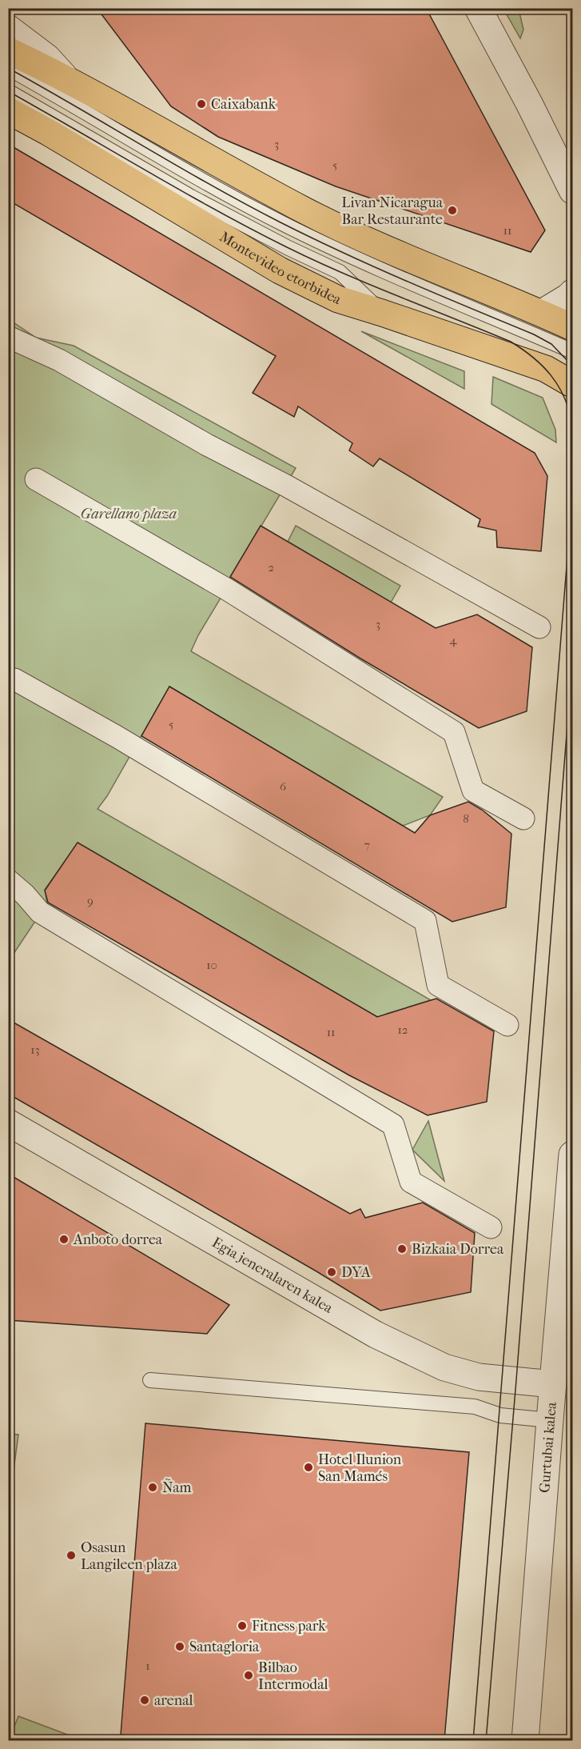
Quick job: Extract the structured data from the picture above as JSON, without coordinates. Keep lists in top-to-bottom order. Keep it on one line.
{"streets":{"main road":["Montevideo etorbidea"],"street":["Egia jeneralaren kalea","Gurtubai kalea"]},"crossings":[["Egia jeneralaren kalea","Gurtubai kalea"]],"parks":["Garellano plaza"],"places":["Caixabank","Livan Nicaragua Bar Restaurante","Anboto dorrea","Bizkaia Dorrea","DYA","Hotel Ilunion San Mamés","Ñam","Osasun Langileen plaza","Fitness park","Santagloria","Bilbao Intermodal","arenal"],"house_numbers":["3","5","11","2","3","4","5","6","8","7","9","10","12","11","13","1"]}
